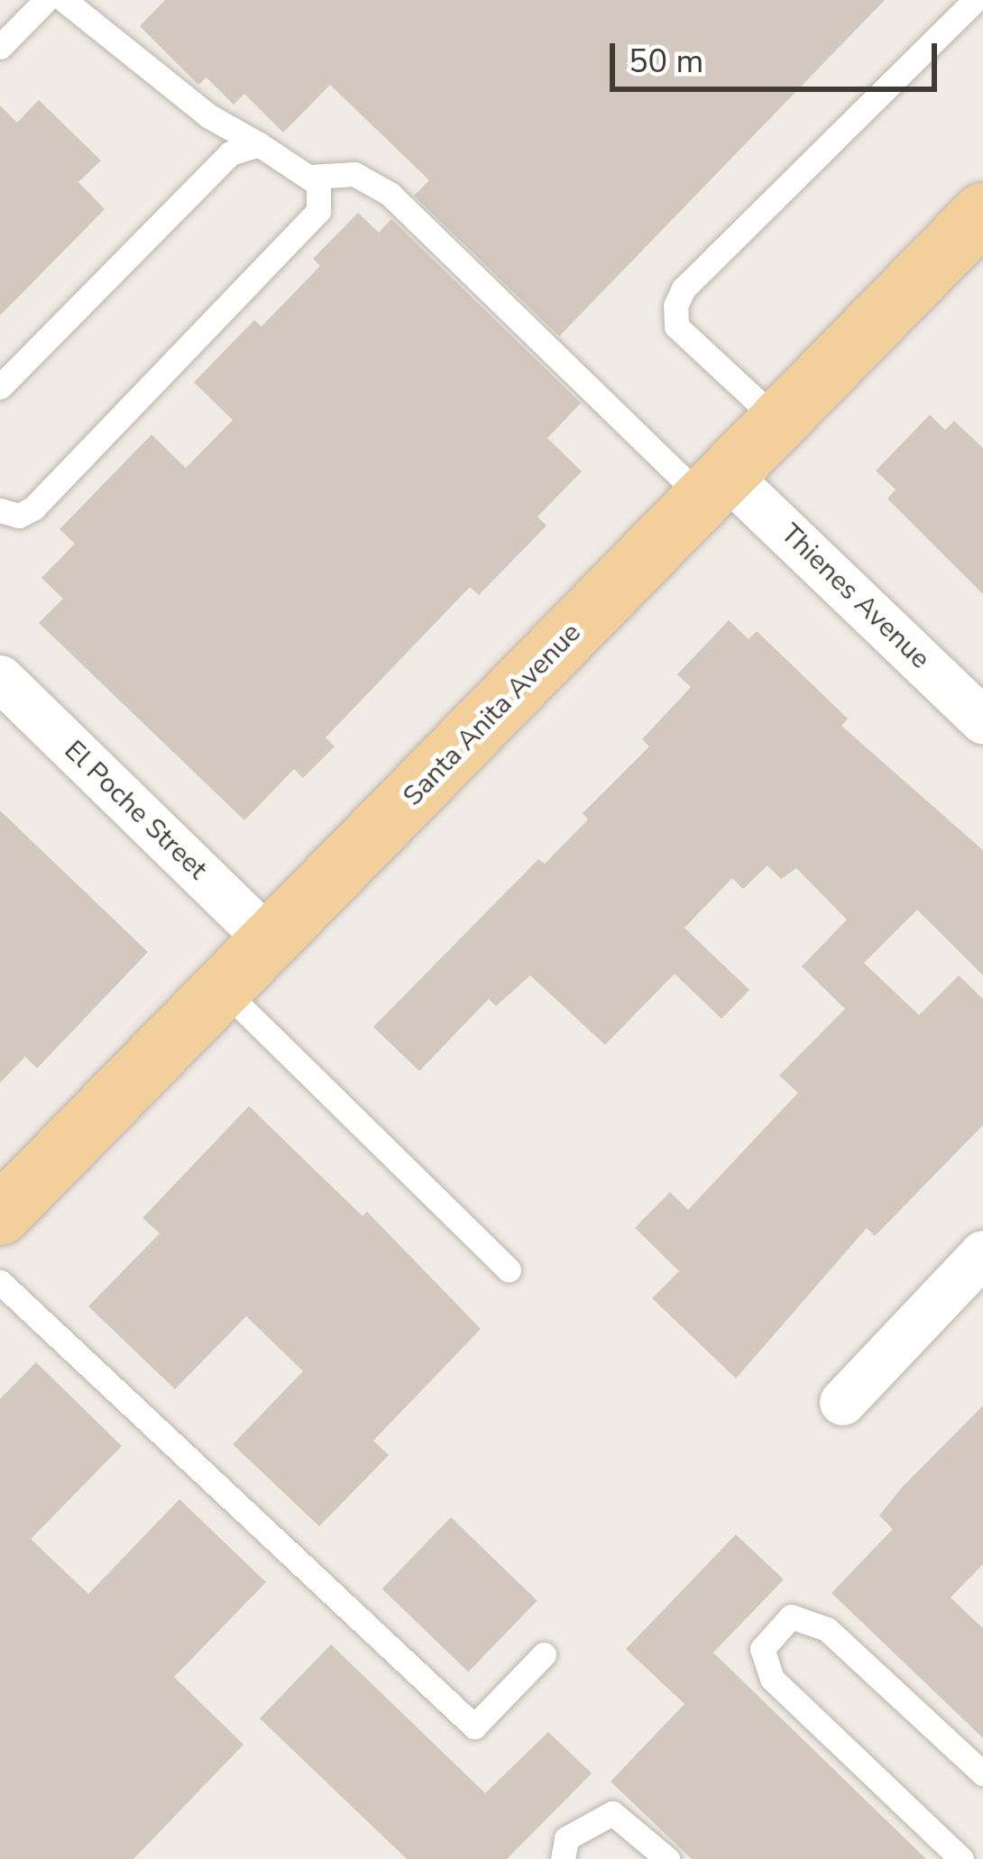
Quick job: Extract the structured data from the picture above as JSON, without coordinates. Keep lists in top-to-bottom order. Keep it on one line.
{"streets":{"main road":["Santa Anita Avenue"],"street":["Thienes Avenue","El Poche Street"]},"crossings":[["Thienes Avenue","Santa Anita Avenue"],["Santa Anita Avenue","El Poche Street"]],"scale_bar":"50 m"}
